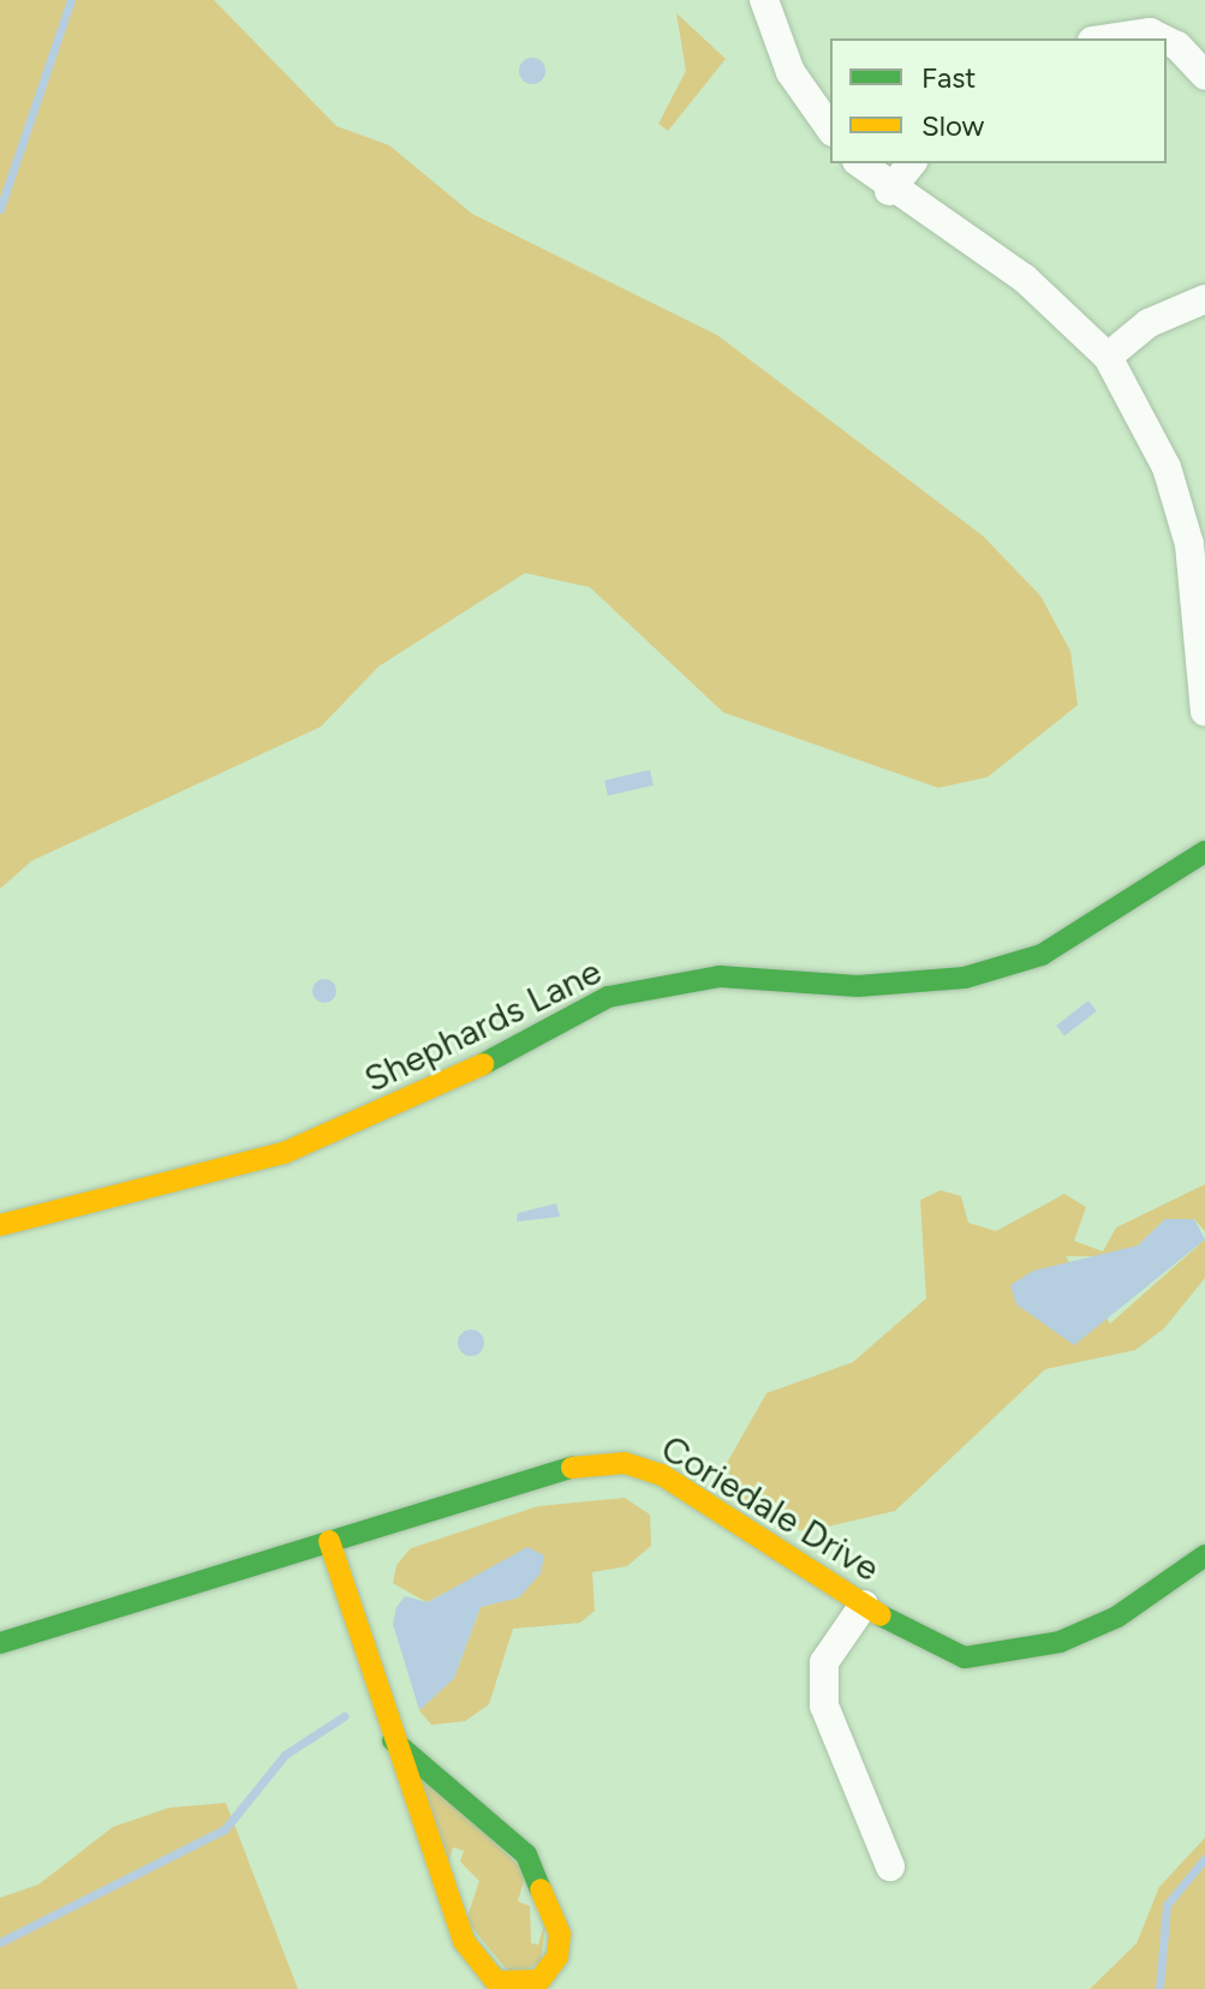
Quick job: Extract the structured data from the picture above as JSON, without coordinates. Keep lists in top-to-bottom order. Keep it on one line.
{"streets":{"street":["Shephards Lane","Coriedale Drive"]},"legend":["Fast","Slow"]}
